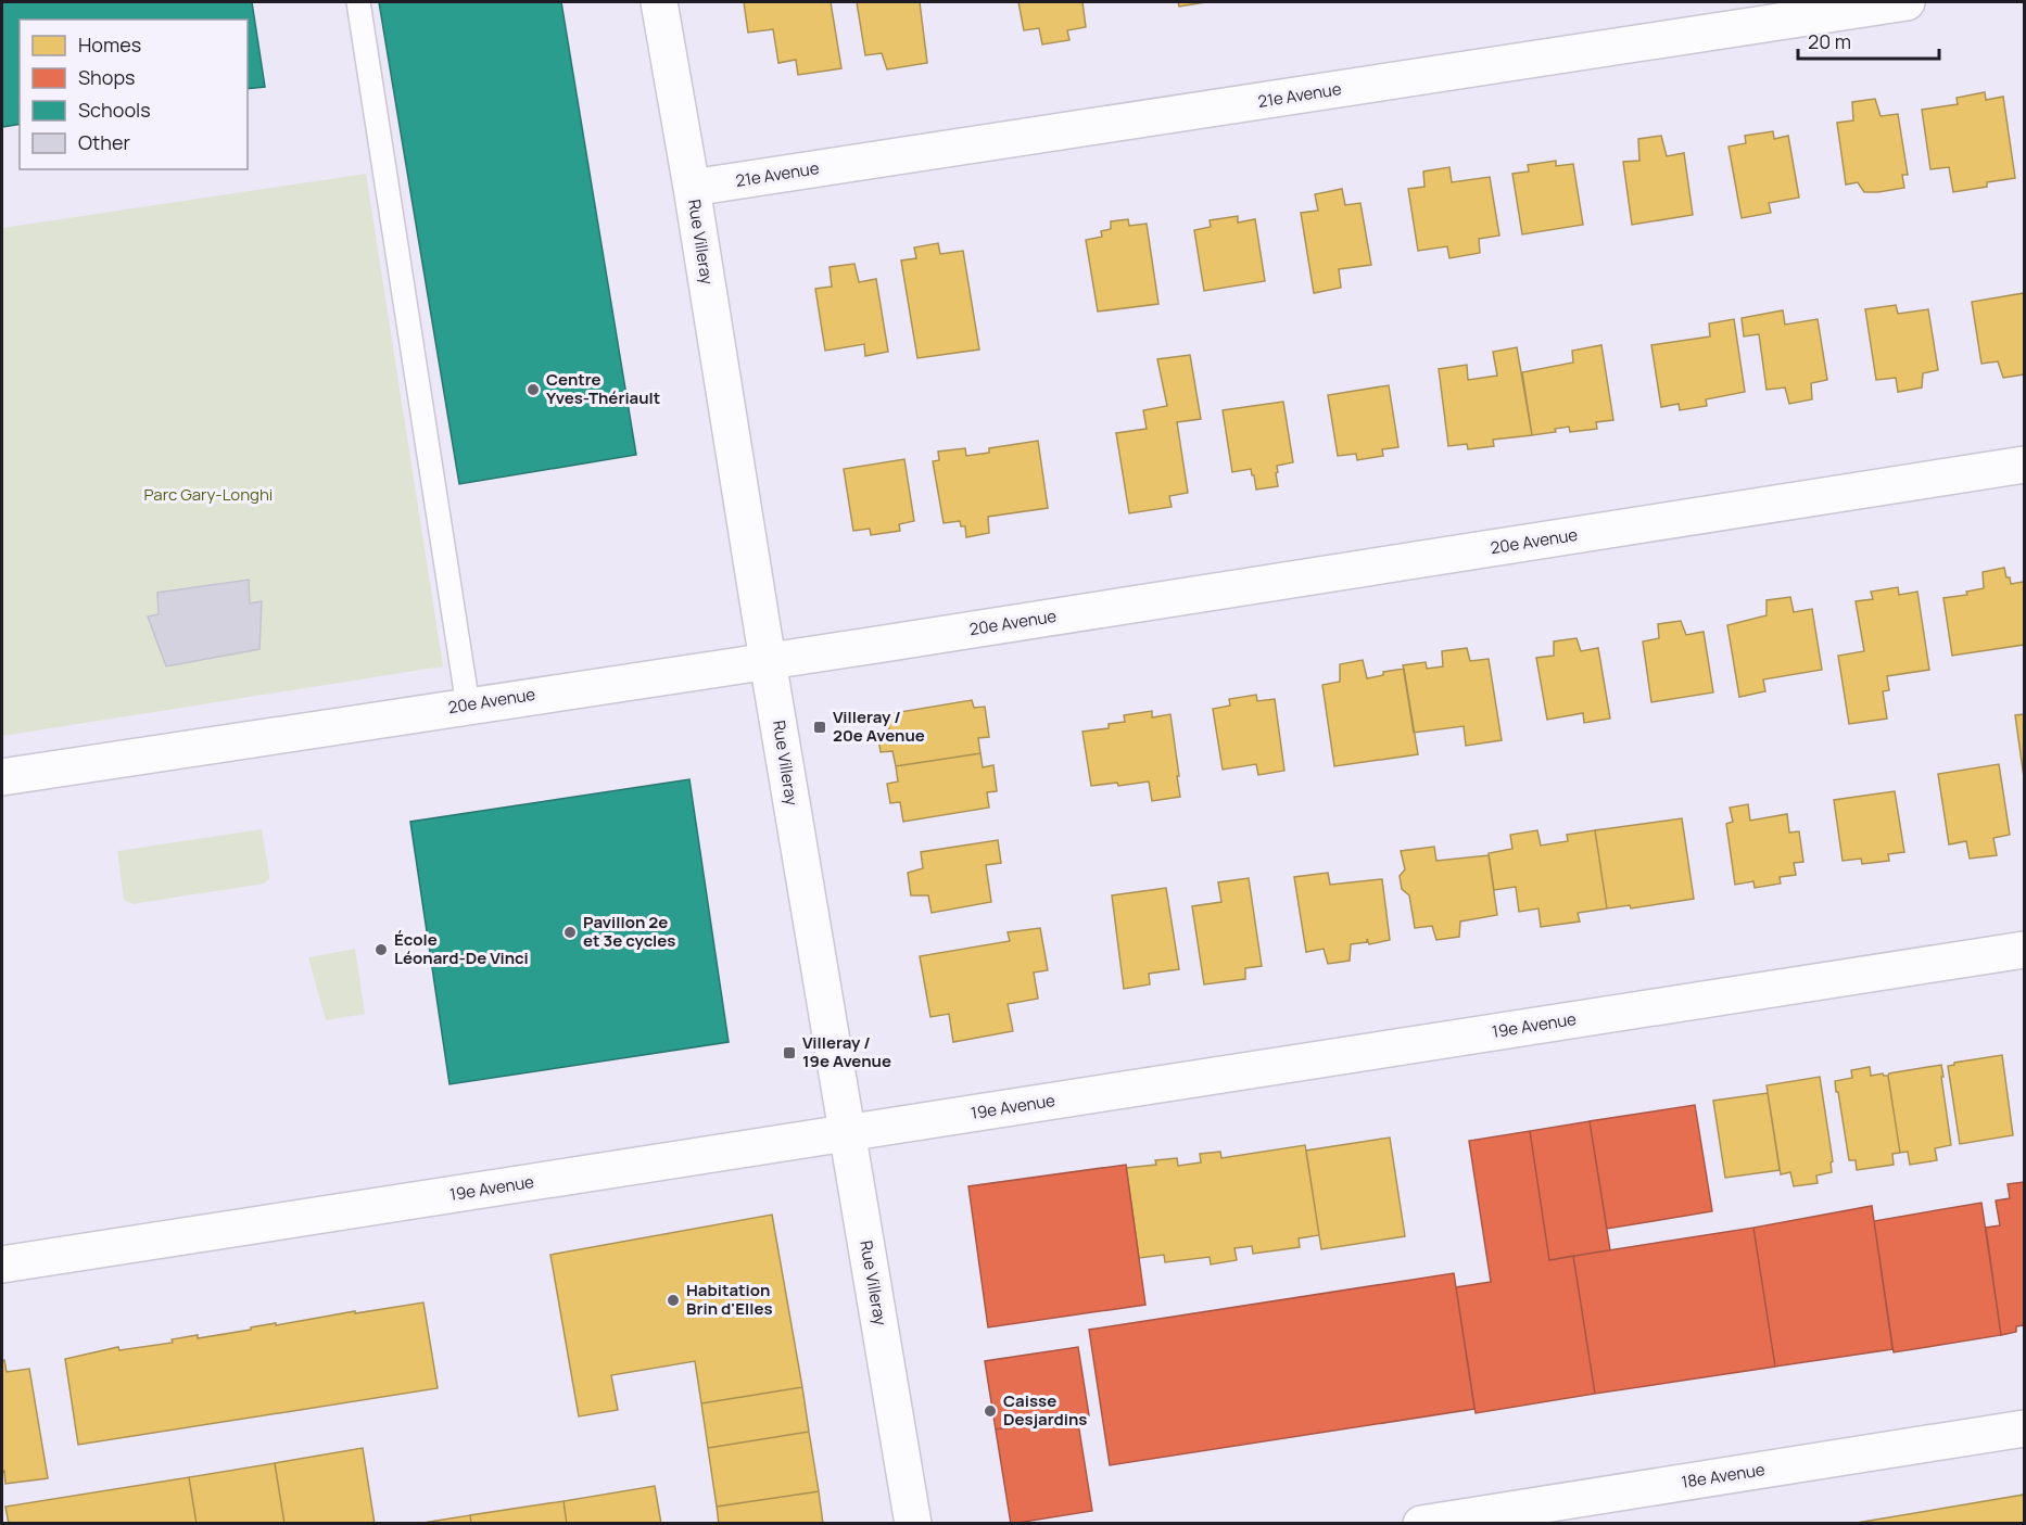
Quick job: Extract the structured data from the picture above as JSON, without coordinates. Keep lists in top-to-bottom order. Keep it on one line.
{"streets":{"street":["21e Avenue","Rue Villeray","20e Avenue","19e Avenue","18e Avenue"]},"crossings":[["21e Avenue","Rue Villeray"],["Rue Villeray","20e Avenue"],["Rue Villeray","19e Avenue"]],"parks":["Parc Gary-Longhi"],"places":{"other":["Centre Yves-Thériault","Pavillon 2e et 3e cycles","École Léonard-De Vinci","Habitation Brin d'Elles","Caisse Desjardins"],"transit":["Villeray / 20e Avenue","Villeray / 19e Avenue"]},"legend":["Homes","Shops","Schools","Other"],"scale_bar":"20 m"}
